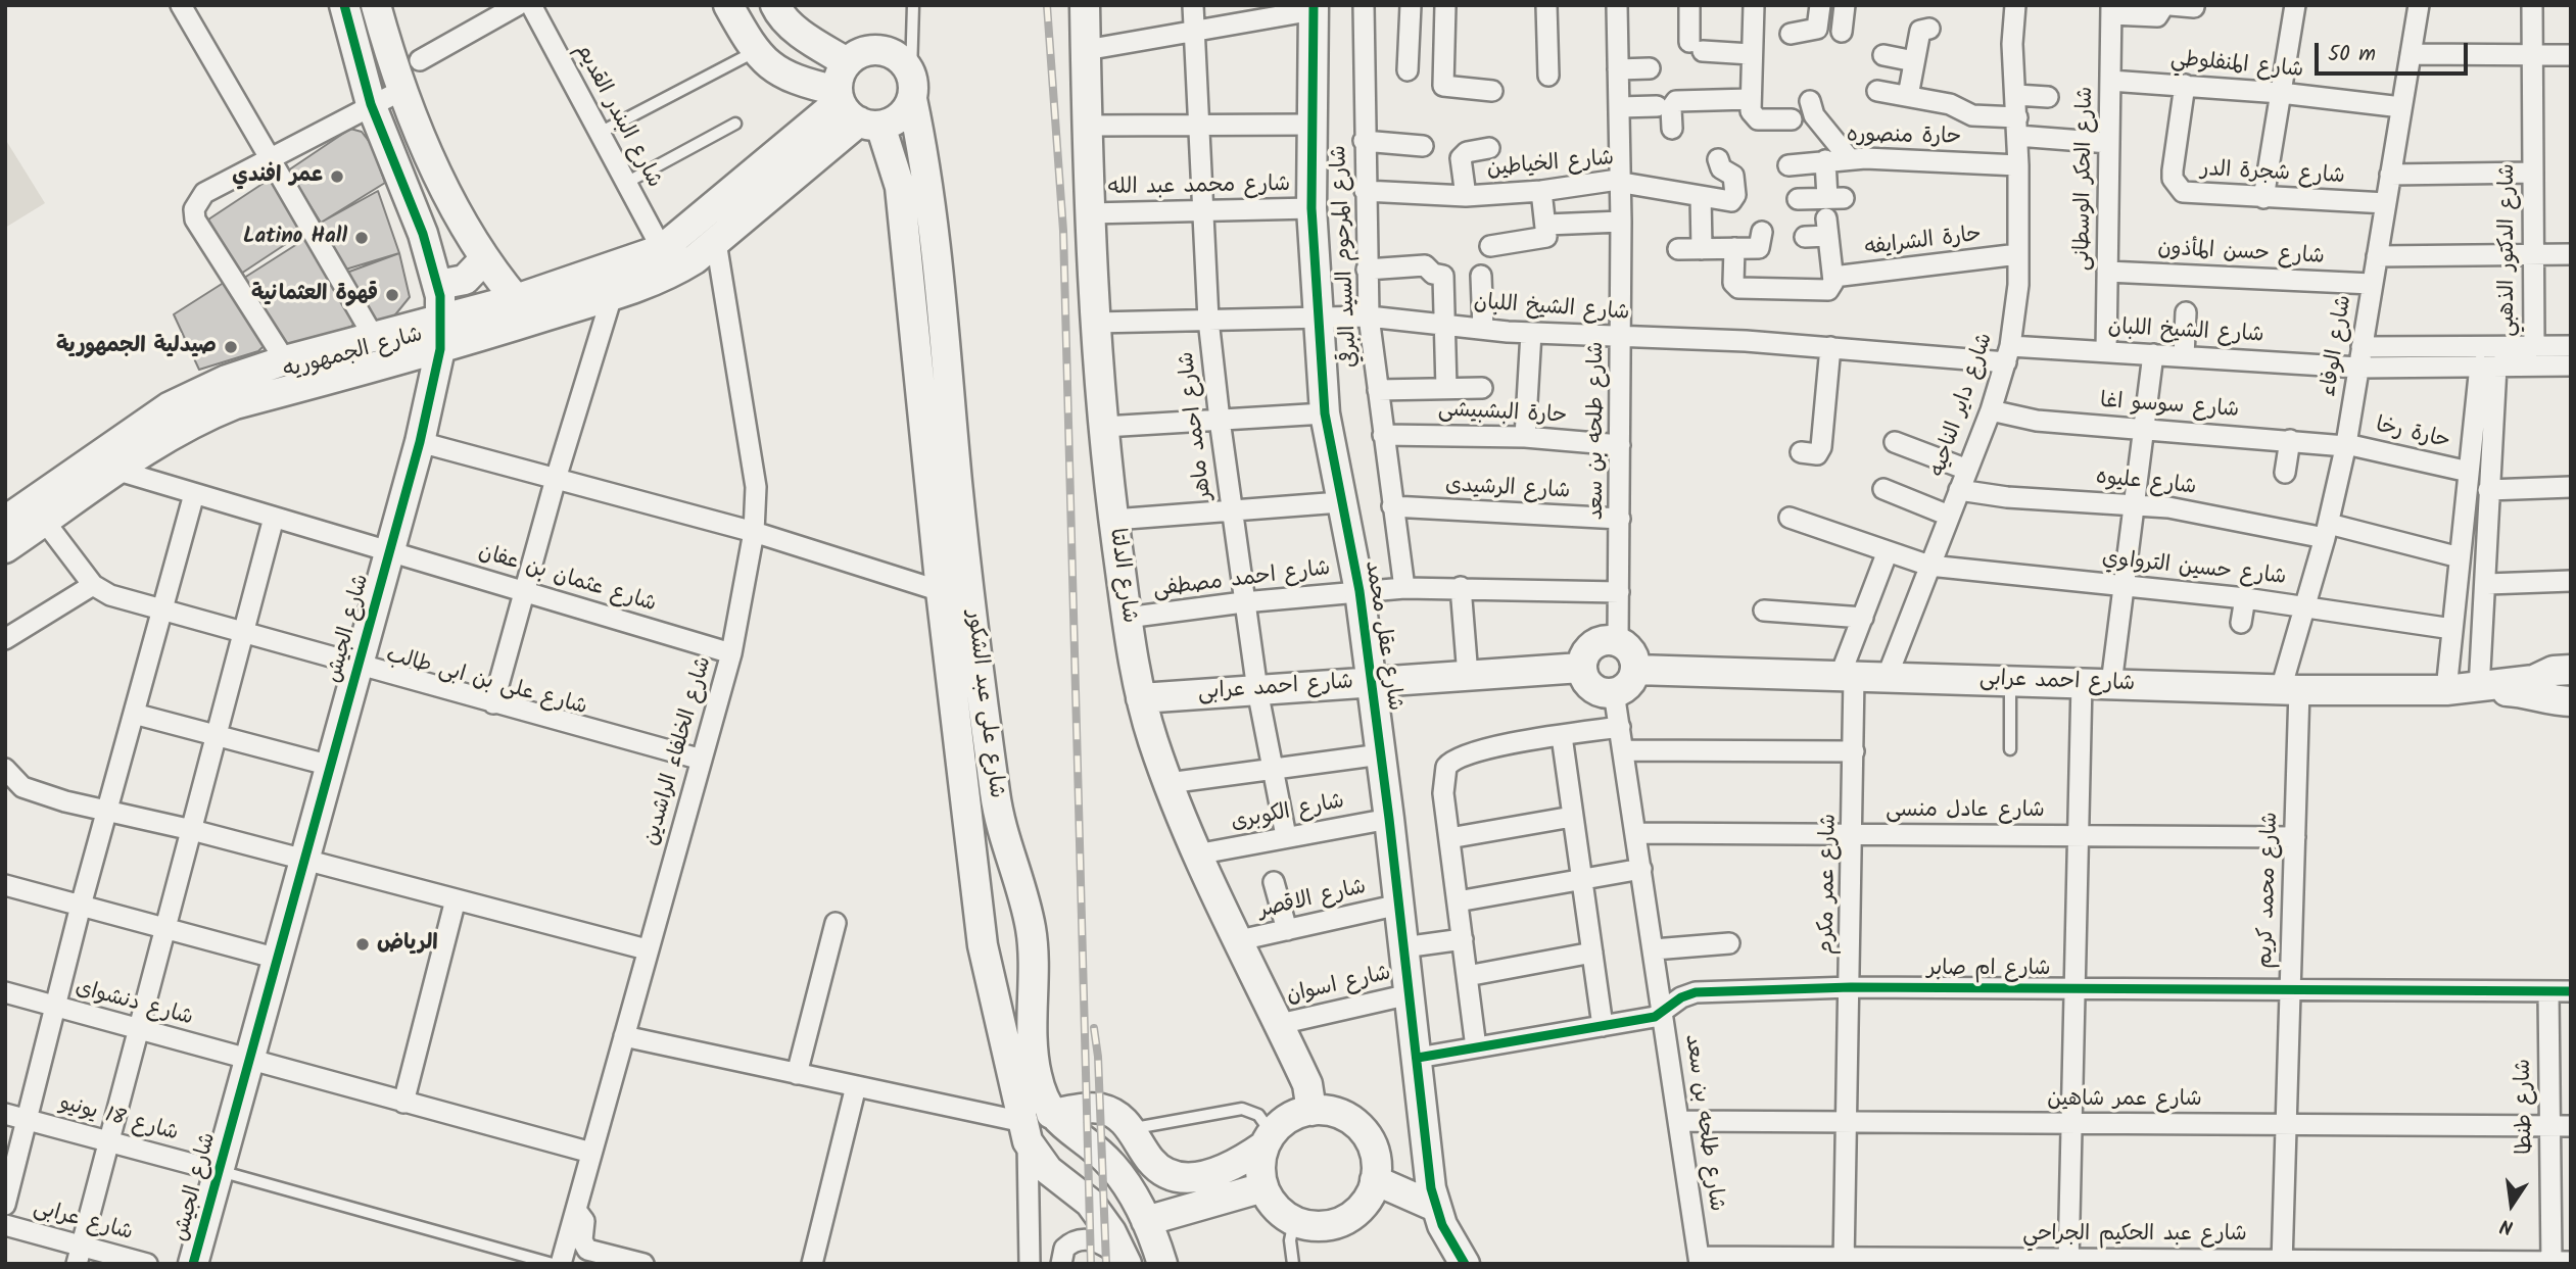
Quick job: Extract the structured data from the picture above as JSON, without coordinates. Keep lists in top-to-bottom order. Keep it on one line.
{"streets":{"street":["شارع المنفلوطي","شارع البندر القديم","حارة منصوره","شارع الخياطين","شارع شجرة الدر","شارع الحكر الوسطانى","شارع محمد عبد الله","حارة الشرايفه","شارع الدكتور الذهبي","شارع حسن المأذون","شارع المرحوم السيد البرقي","شارع الشيخ اللبان","شارع الوفاء","شارع الجمهوريه","شارع داير الناحيه","شارع سوسو اغا","حارة البشبيشى","شارع احمد ماهر","شارع طلحه بن سعد","حارة رخا","شارع عليوه","شارع الرشيدى","شارع حسين الترواوي","شارع الدلتا","شارع عثمان بن عفان","شارع احمد مصطفى","شارع الجيش","شارع عقل محمد","شارع على بن ابى طالب","شارع احمد عرابى","شارع على عبد الشكور","شارع الخلفاء الراشدين","شارع عادل منسى","شارع الكوبرى","شارع عمر مكرم","شارع محمد كريم","شارع الاقصر","شارع ام صابر","شارع اسوان","شارع دنشواى","شارع عمر شاهين","شارع طنطا","شارع 18 يونيو","شارع عرابى","شارع عبد الحكيم الجراحي"]},"crossings":[["شارع المنفلوطي","شارع شجرة الدر"],["شارع المنفلوطي","شارع الحكر الوسطانى"],["شارع المنفلوطي","شارع الوفاء"],["شارع البندر القديم","شارع الجمهوريه"],["حارة منصوره","شارع داير الناحيه"],["شارع الخياطين","شارع المرحوم السيد البرقي"],["شارع الخياطين","شارع طلحه بن سعد"],["شارع شجرة الدر","شارع الوفاء"],["شارع الحكر الوسطانى","شارع حسن المأذون"],["شارع الحكر الوسطانى","شارع الشيخ اللبان"],["شارع محمد عبد الله","شارع احمد ماهر"],["شارع محمد عبد الله","شارع الدلتا"],["شارع محمد عبد الله","شارع عقل محمد"],["حارة الشرايفه","شارع داير الناحيه"],["شارع الدكتور الذهبي","شارع احمد عرابى"],["شارع حسن المأذون","شارع الوفاء"],["شارع المرحوم السيد البرقي","شارع الشيخ اللبان"],["شارع المرحوم السيد البرقي","حارة البشبيشى"],["شارع المرحوم السيد البرقي","شارع الرشيدى"],["شارع المرحوم السيد البرقي","شارع احمد مصطفى"],["شارع الشيخ اللبان","شارع الوفاء"],["شارع الشيخ اللبان","شارع داير الناحيه"],["شارع الشيخ اللبان","شارع احمد ماهر"],["شارع الشيخ اللبان","شارع طلحه بن سعد"],["شارع الشيخ اللبان","شارع الدلتا"],["شارع الشيخ اللبان","شارع عقل محمد"],["شارع الوفاء","شارع سوسو اغا"],["شارع الوفاء","حارة رخا"],["شارع الوفاء","شارع عليوه"],["شارع الوفاء","شارع حسين الترواوي"],["شارع الوفاء","شارع احمد عرابى"],["شارع الوفاء","شارع محمد كريم"],["شارع الجمهوريه","شارع عثمان بن عفان"],["شارع الجمهوريه","شارع الجيش"],["شارع الجمهوريه","شارع على بن ابى طالب"],["شارع الجمهوريه","شارع على عبد الشكور"],["شارع الجمهوريه","شارع الخلفاء الراشدين"],["شارع داير الناحيه","شارع سوسو اغا"],["شارع داير الناحيه","شارع عليوه"],["شارع داير الناحيه","شارع حسين الترواوي"],["شارع داير الناحيه","شارع احمد عرابى"],["شارع سوسو اغا","حارة رخا"],["حارة البشبيشى","شارع طلحه بن سعد"],["شارع احمد ماهر","شارع احمد مصطفى"],["شارع احمد ماهر","شارع احمد عرابى"],["شارع احمد ماهر","شارع الكوبرى"],["شارع طلحه بن سعد","شارع الرشيدى"],["شارع طلحه بن سعد","شارع احمد مصطفى"],["شارع طلحه بن سعد","شارع احمد عرابى"],["شارع طلحه بن سعد","شارع عادل منسى"],["شارع طلحه بن سعد","شارع ام صابر"],["شارع طلحه بن سعد","شارع عمر شاهين"],["شارع طلحه بن سعد","شارع عبد الحكيم الجراحي"],["شارع الدلتا","شارع احمد مصطفى"],["شارع الدلتا","شارع احمد عرابى"],["شارع الدلتا","شارع الكوبرى"],["شارع الدلتا","شارع الاقصر"],["شارع الدلتا","شارع اسوان"],["شارع عثمان بن عفان","شارع الجيش"],["شارع عثمان بن عفان","شارع الخلفاء الراشدين"],["شارع احمد مصطفى","شارع عقل محمد"],["شارع الجيش","شارع على بن ابى طالب"],["شارع الجيش","شارع دنشواى"],["شارع الجيش","شارع 18 يونيو"],["شارع عقل محمد","شارع احمد عرابى"],["شارع عقل محمد","شارع الكوبرى"],["شارع عقل محمد","شارع الاقصر"],["شارع عقل محمد","شارع ام صابر"],["شارع عقل محمد","شارع اسوان"],["شارع على بن ابى طالب","شارع الخلفاء الراشدين"],["شارع احمد عرابى","شارع عمر مكرم"],["شارع احمد عرابى","شارع محمد كريم"],["شارع الخلفاء الراشدين","شارع دنشواى"],["شارع عادل منسى","شارع عمر مكرم"],["شارع عادل منسى","شارع محمد كريم"],["شارع عمر مكرم","شارع ام صابر"],["شارع عمر مكرم","شارع عمر شاهين"],["شارع عمر مكرم","شارع عبد الحكيم الجراحي"],["شارع محمد كريم","شارع ام صابر"],["شارع محمد كريم","شارع عمر شاهين"],["شارع محمد كريم","شارع عبد الحكيم الجراحي"],["شارع ام صابر","شارع طنطا"],["شارع عمر شاهين","شارع طنطا"],["شارع طنطا","شارع عبد الحكيم الجراحي"]],"places":["عمر افندي","Latino Hall","قهوة العثمانية","صيدلية الجمهورية","الرياض"],"scale_bar":"50 m","north":"bottom"}
